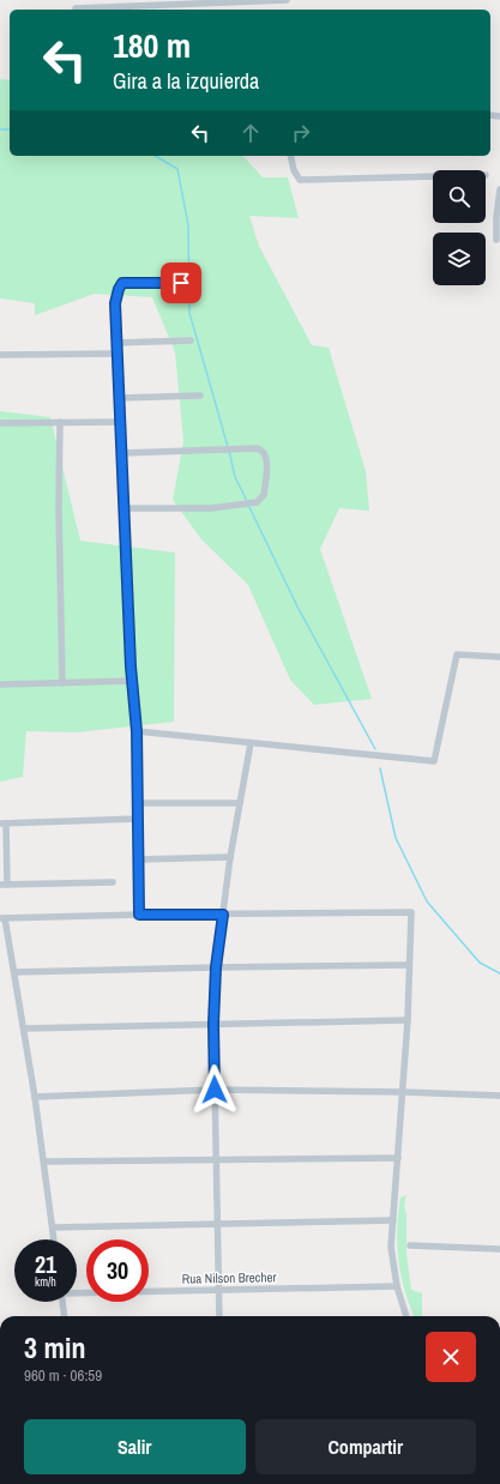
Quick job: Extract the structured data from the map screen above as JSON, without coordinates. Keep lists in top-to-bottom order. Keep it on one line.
{"streets":{"street":["Rua Nilson Brecher"]},"page":{"turn":["180 m","Gira a la izquierda"],"speed":"21 km/h","limit":"30","heading":["3 min","960 m · 06:59"],"buttons":["Salir","Compartir"]}}
